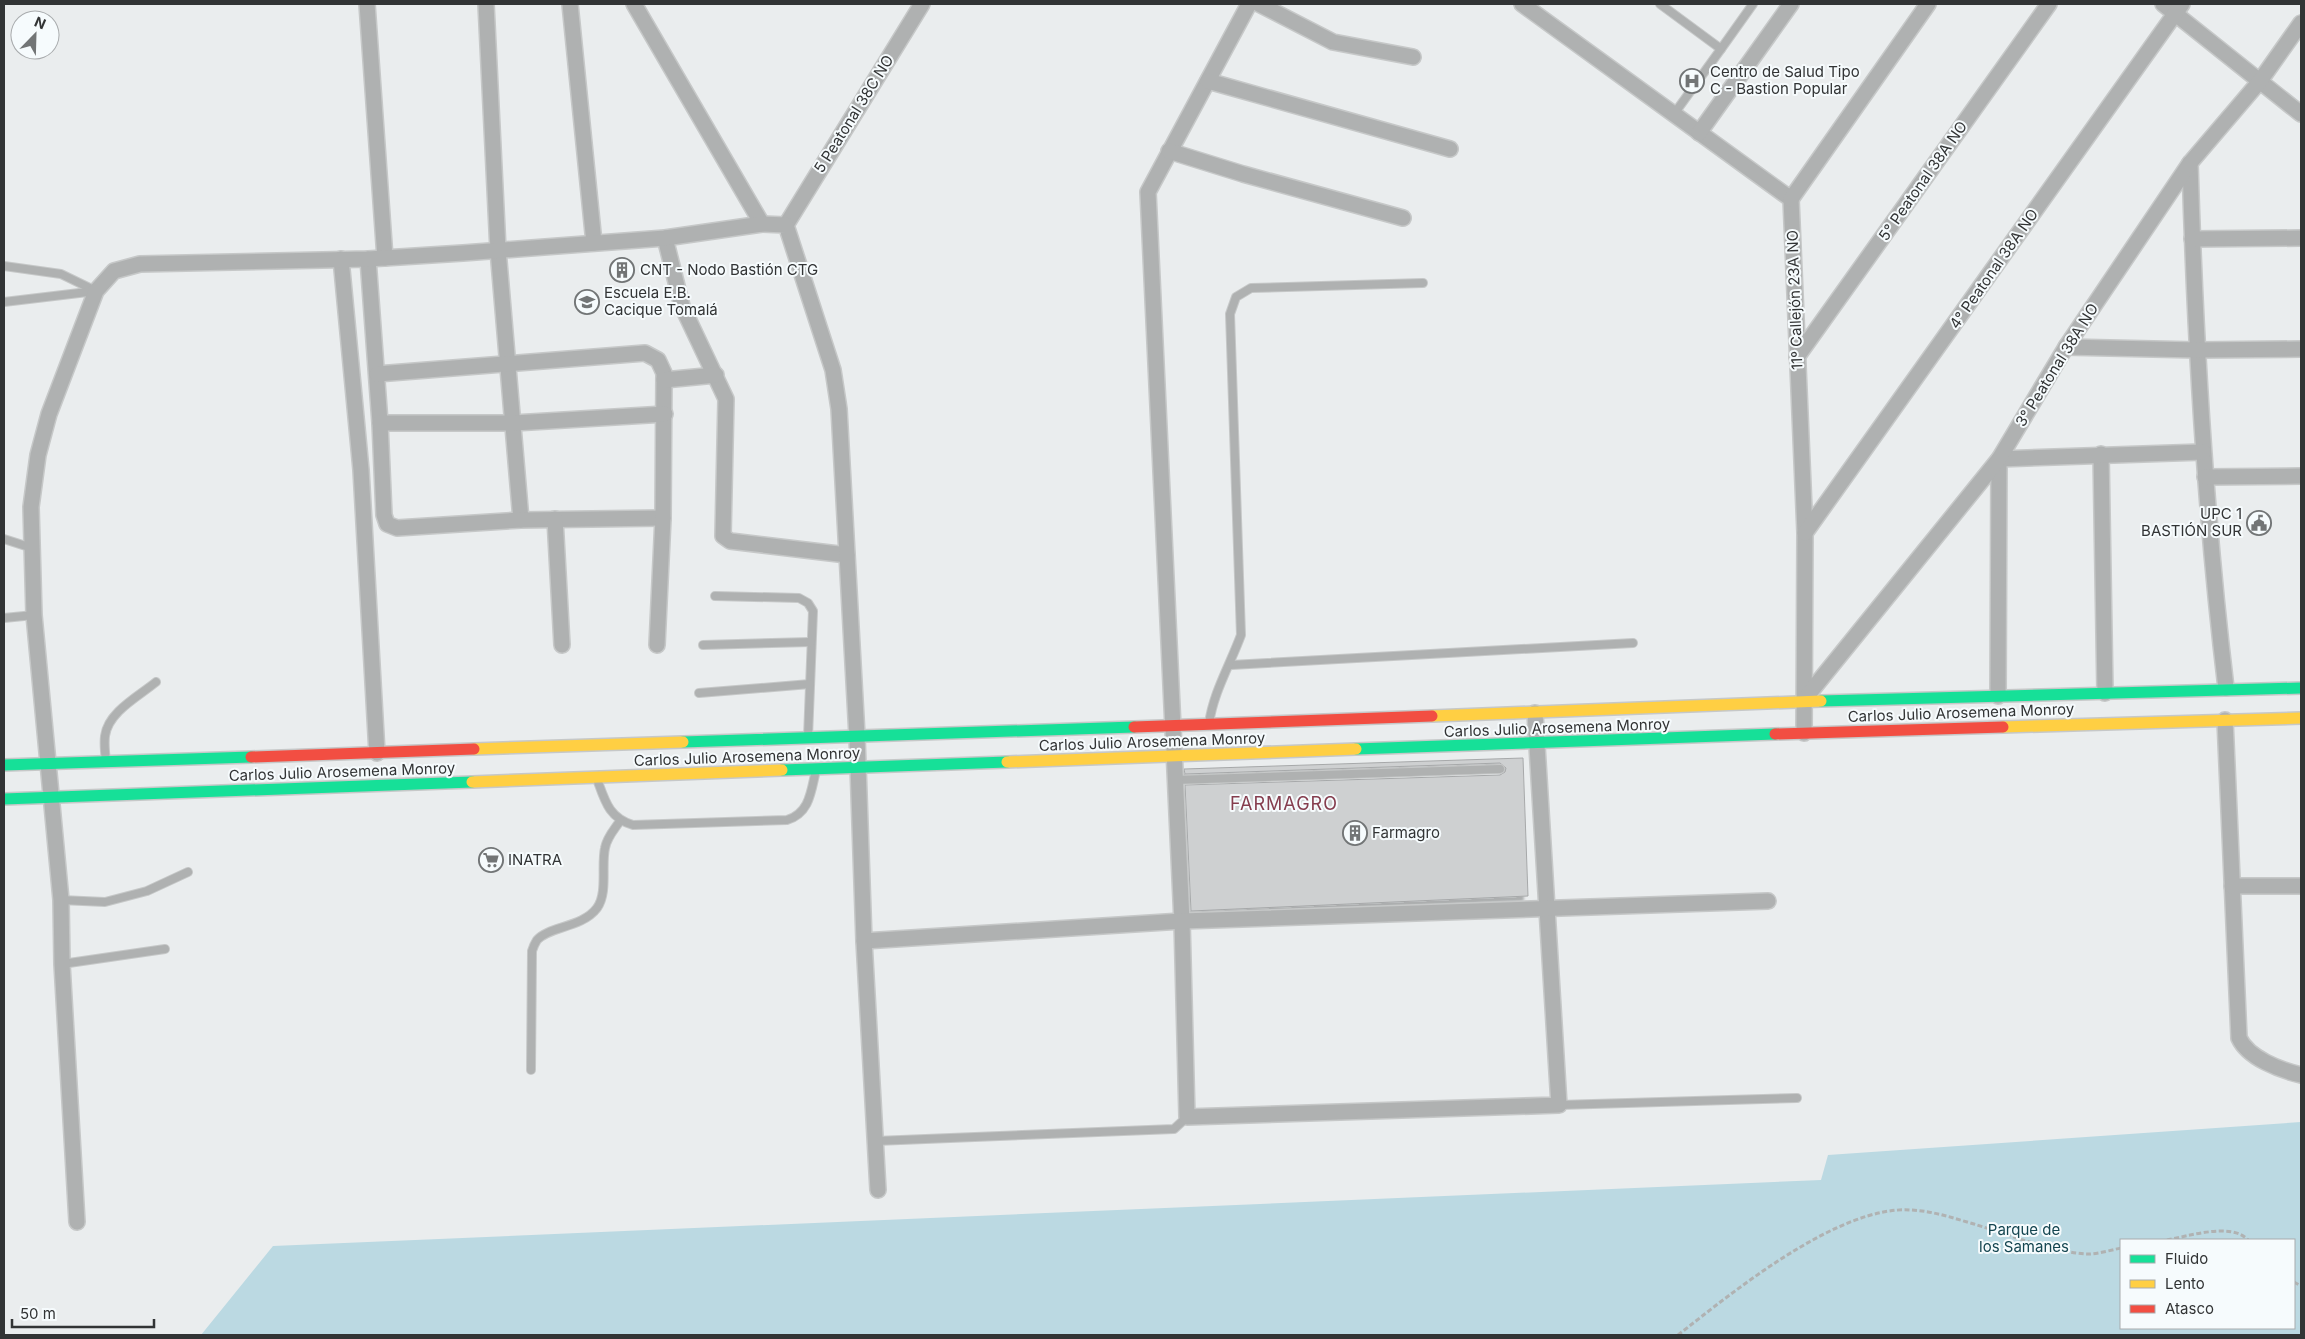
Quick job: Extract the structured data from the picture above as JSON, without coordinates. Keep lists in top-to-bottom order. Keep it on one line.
{"streets":{"main road":["Carlos Julio Arosemena Monroy"],"street":["5 Peatonal 38C NO","5° Peatonal 38A NO","4° Peatonal 38A NO","11º Callejón 23A NO","3° Peatonal 38A NO"]},"crossings":[["5° Peatonal 38A NO","11º Callejón 23A NO"],["4° Peatonal 38A NO","11º Callejón 23A NO"],["11º Callejón 23A NO","3° Peatonal 38A NO"],["11º Callejón 23A NO","Carlos Julio Arosemena Monroy"],["3° Peatonal 38A NO","Carlos Julio Arosemena Monroy"]],"districts":["FARMAGRO"],"parks":["Parque de los Samanes"],"places":{"hospital":["Centro de Salud Tipo C - Bastion Popular"],"building":["CNT - Nodo Bastión CTG","Farmagro"],"school or university":["Escuela E.B. Cacique Tomalá"],"public building":["UPC 1 BASTIÓN SUR"],"supermarket":["INATRA"]},"legend":["Fluido","Lento","Atasco"],"scale_bar":"50 m","north":"top right"}
